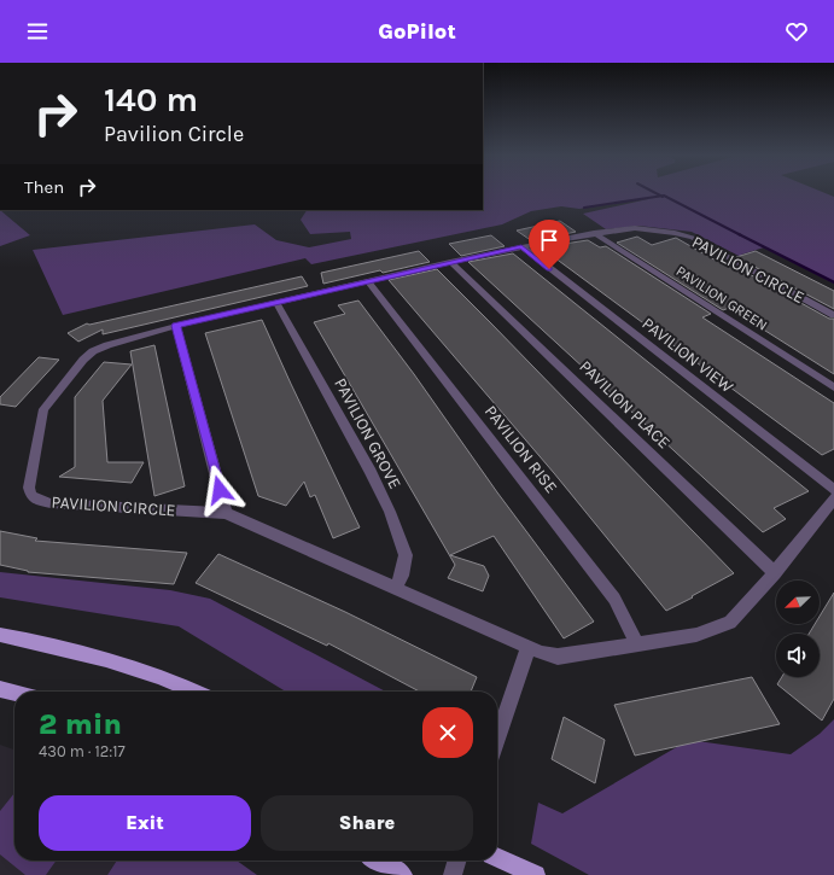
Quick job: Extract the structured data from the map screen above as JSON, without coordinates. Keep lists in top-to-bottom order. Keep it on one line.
{"streets":{"street":["PAVILION CIRCLE","PAVILION GREEN","PAVILION VIEW","PAVILION PLACE","PAVILION GROVE","PAVILION RISE"]},"crossings":[["PAVILION CIRCLE","PAVILION GREEN"],["PAVILION CIRCLE","PAVILION VIEW"],["PAVILION CIRCLE","PAVILION PLACE"],["PAVILION CIRCLE","PAVILION GROVE"],["PAVILION CIRCLE","PAVILION RISE"]],"north":"bottom left","page":{"header":"GoPilot","turn":["140 m","Pavilion Circle"],"then":"Then","heading":["2 min","430 m · 12:17"],"buttons":["Exit","Share"]}}
